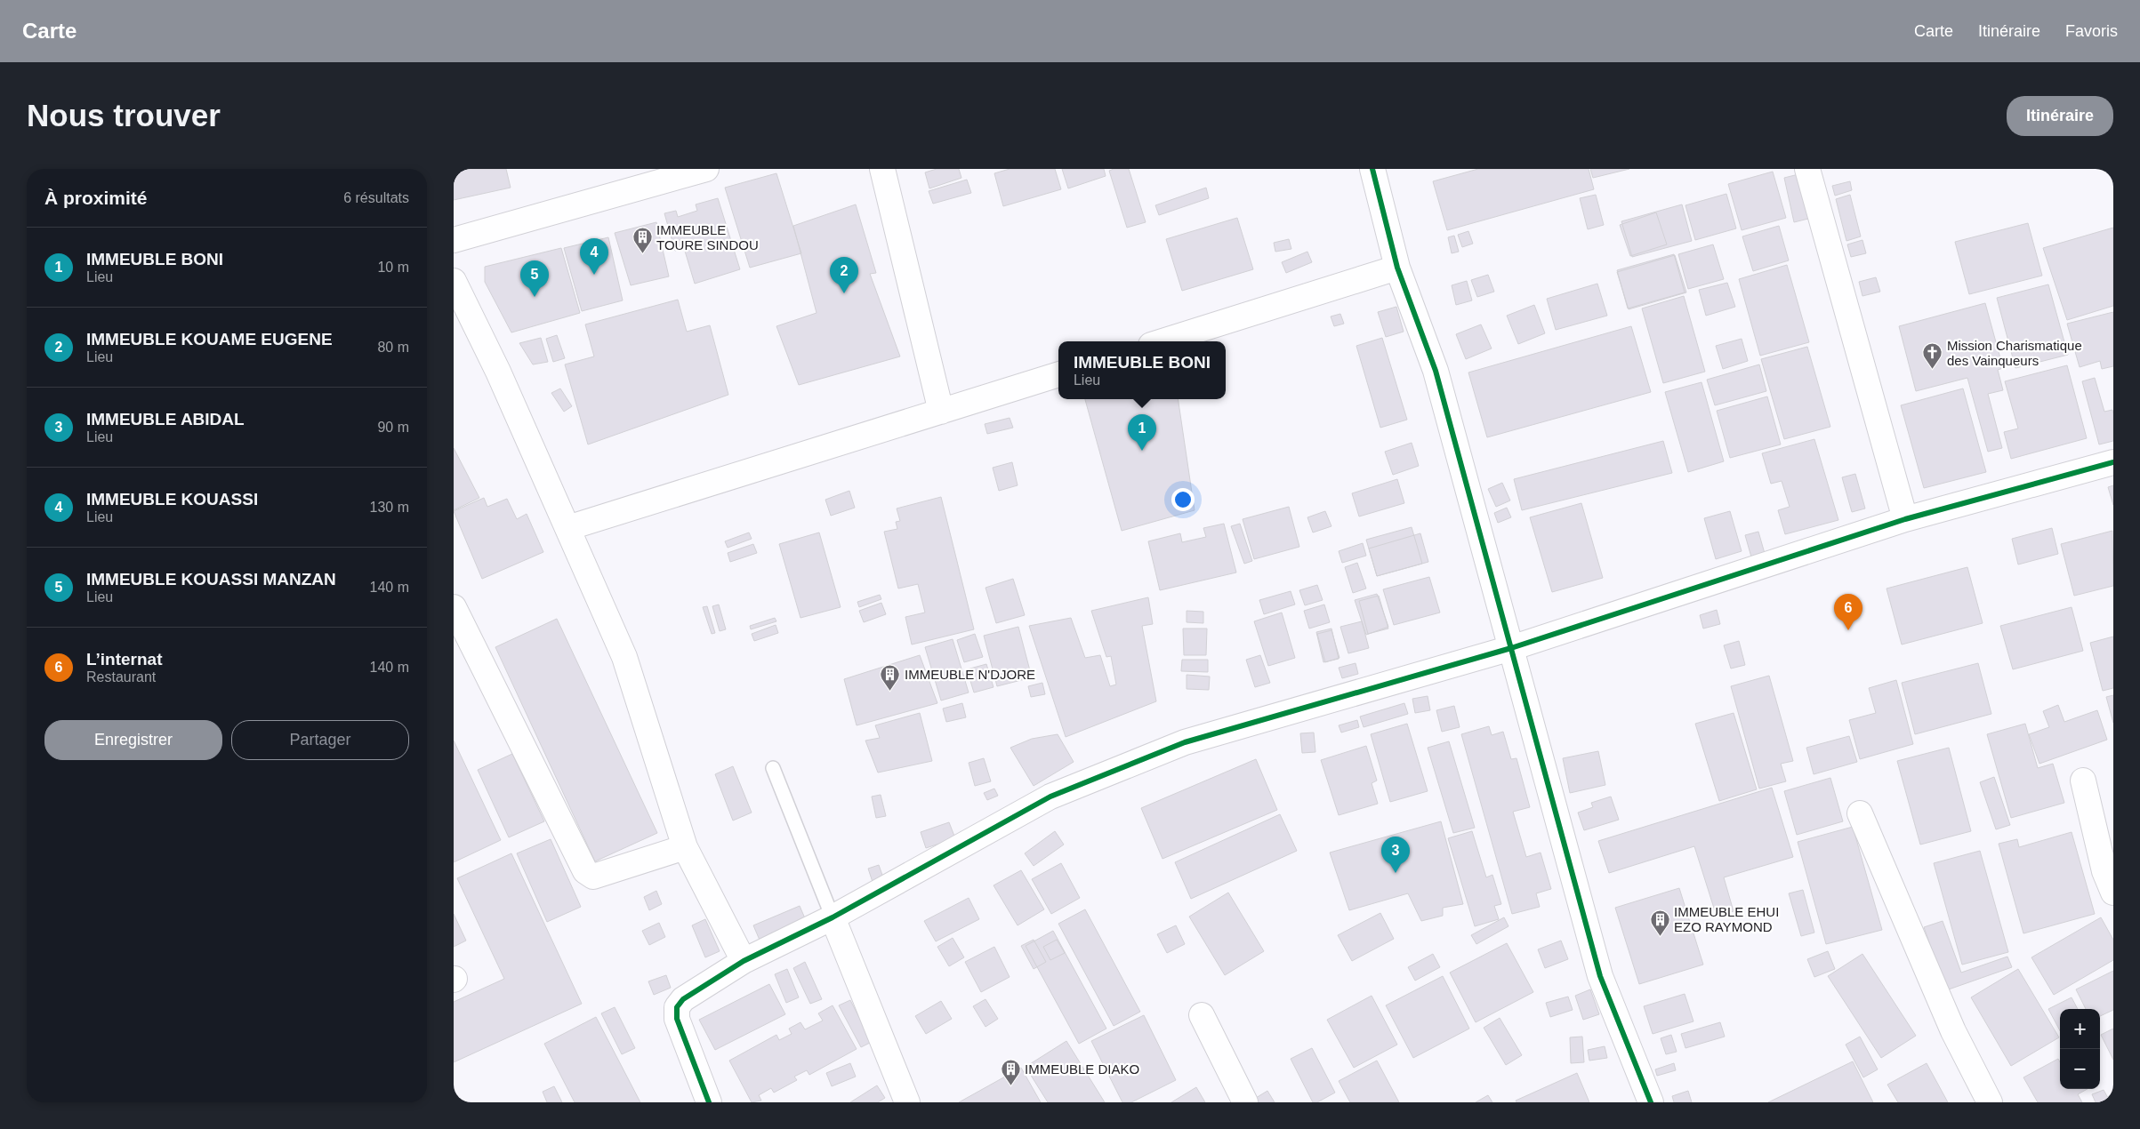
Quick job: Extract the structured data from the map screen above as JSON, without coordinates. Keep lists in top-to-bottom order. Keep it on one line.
{"places":{"building":["IMMEUBLE TOURE SINDOU","IMMEUBLE N'DJORE","IMMEUBLE EHUI EZO RAYMOND","IMMEUBLE DIAKO"],"church":["Mission Charismatique des Vainqueurs"]},"page":{"header":"Carte","nav":["Carte","Itinéraire","Favoris"],"buttons":["Itinéraire",["Enregistrer","Partager"]],"title":"Nous trouver","heading":["À proximité","6 résultats"],"list":[{"mark":"1","name":"IMMEUBLE BONI","note":"Lieu","value":"10 m"},{"mark":"2","name":"IMMEUBLE KOUAME EUGENE","note":"Lieu","value":"80 m"},{"mark":"3","name":"IMMEUBLE ABIDAL","note":"Lieu","value":"90 m"},{"mark":"4","name":"IMMEUBLE KOUASSI","note":"Lieu","value":"130 m"},{"mark":"5","name":"IMMEUBLE KOUASSI MANZAN","note":"Lieu","value":"140 m"},{"mark":"6","name":"L’internat","note":"Restaurant","value":"140 m"}],"pins":["4","2","5","1","6","3"],"popup":["IMMEUBLE BONI","Lieu"],"map_buttons":["+","−"]}}
